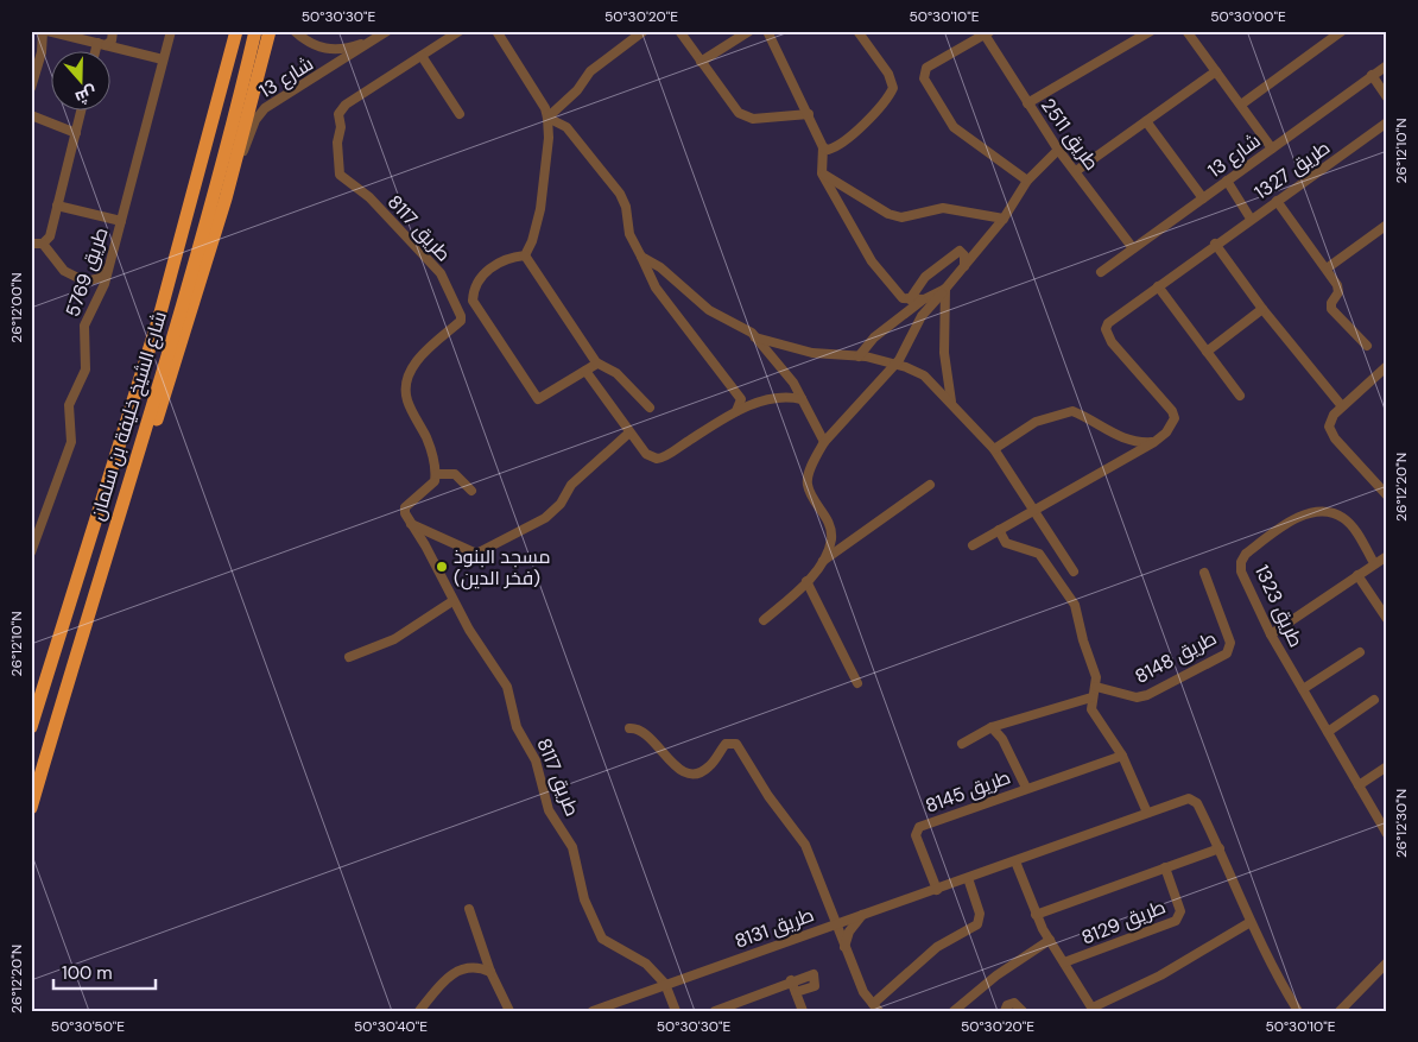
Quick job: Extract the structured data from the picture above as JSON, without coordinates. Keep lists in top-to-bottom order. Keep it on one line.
{"streets":{"highway":["شارع الشيخ خليفة بن سلمان"],"street":["شارع 13","طريق 2511","طريق 1327","طريق 8117","طريق 5769","طريق 1323","طريق 8148","طريق 8145","طريق 8129","طريق 8131"]},"crossings":[["شارع 13","طريق 2511"],["طريق 8117","طريق 8131"],["طريق 8145","طريق 8131"],["طريق 8129","طريق 8131"]],"places":["مسجد البنوذ (فخر الدين)"],"scale_bar":"100 m","north":"bottom","coordinates":["50°30'30\"E","50°30'20\"E","50°30'10\"E","50°30'00\"E","26°12'10\"N","26°12'00\"N","26°12'20\"N","26°12'30\"N","50°30'50\"E","50°30'40\"E"]}
